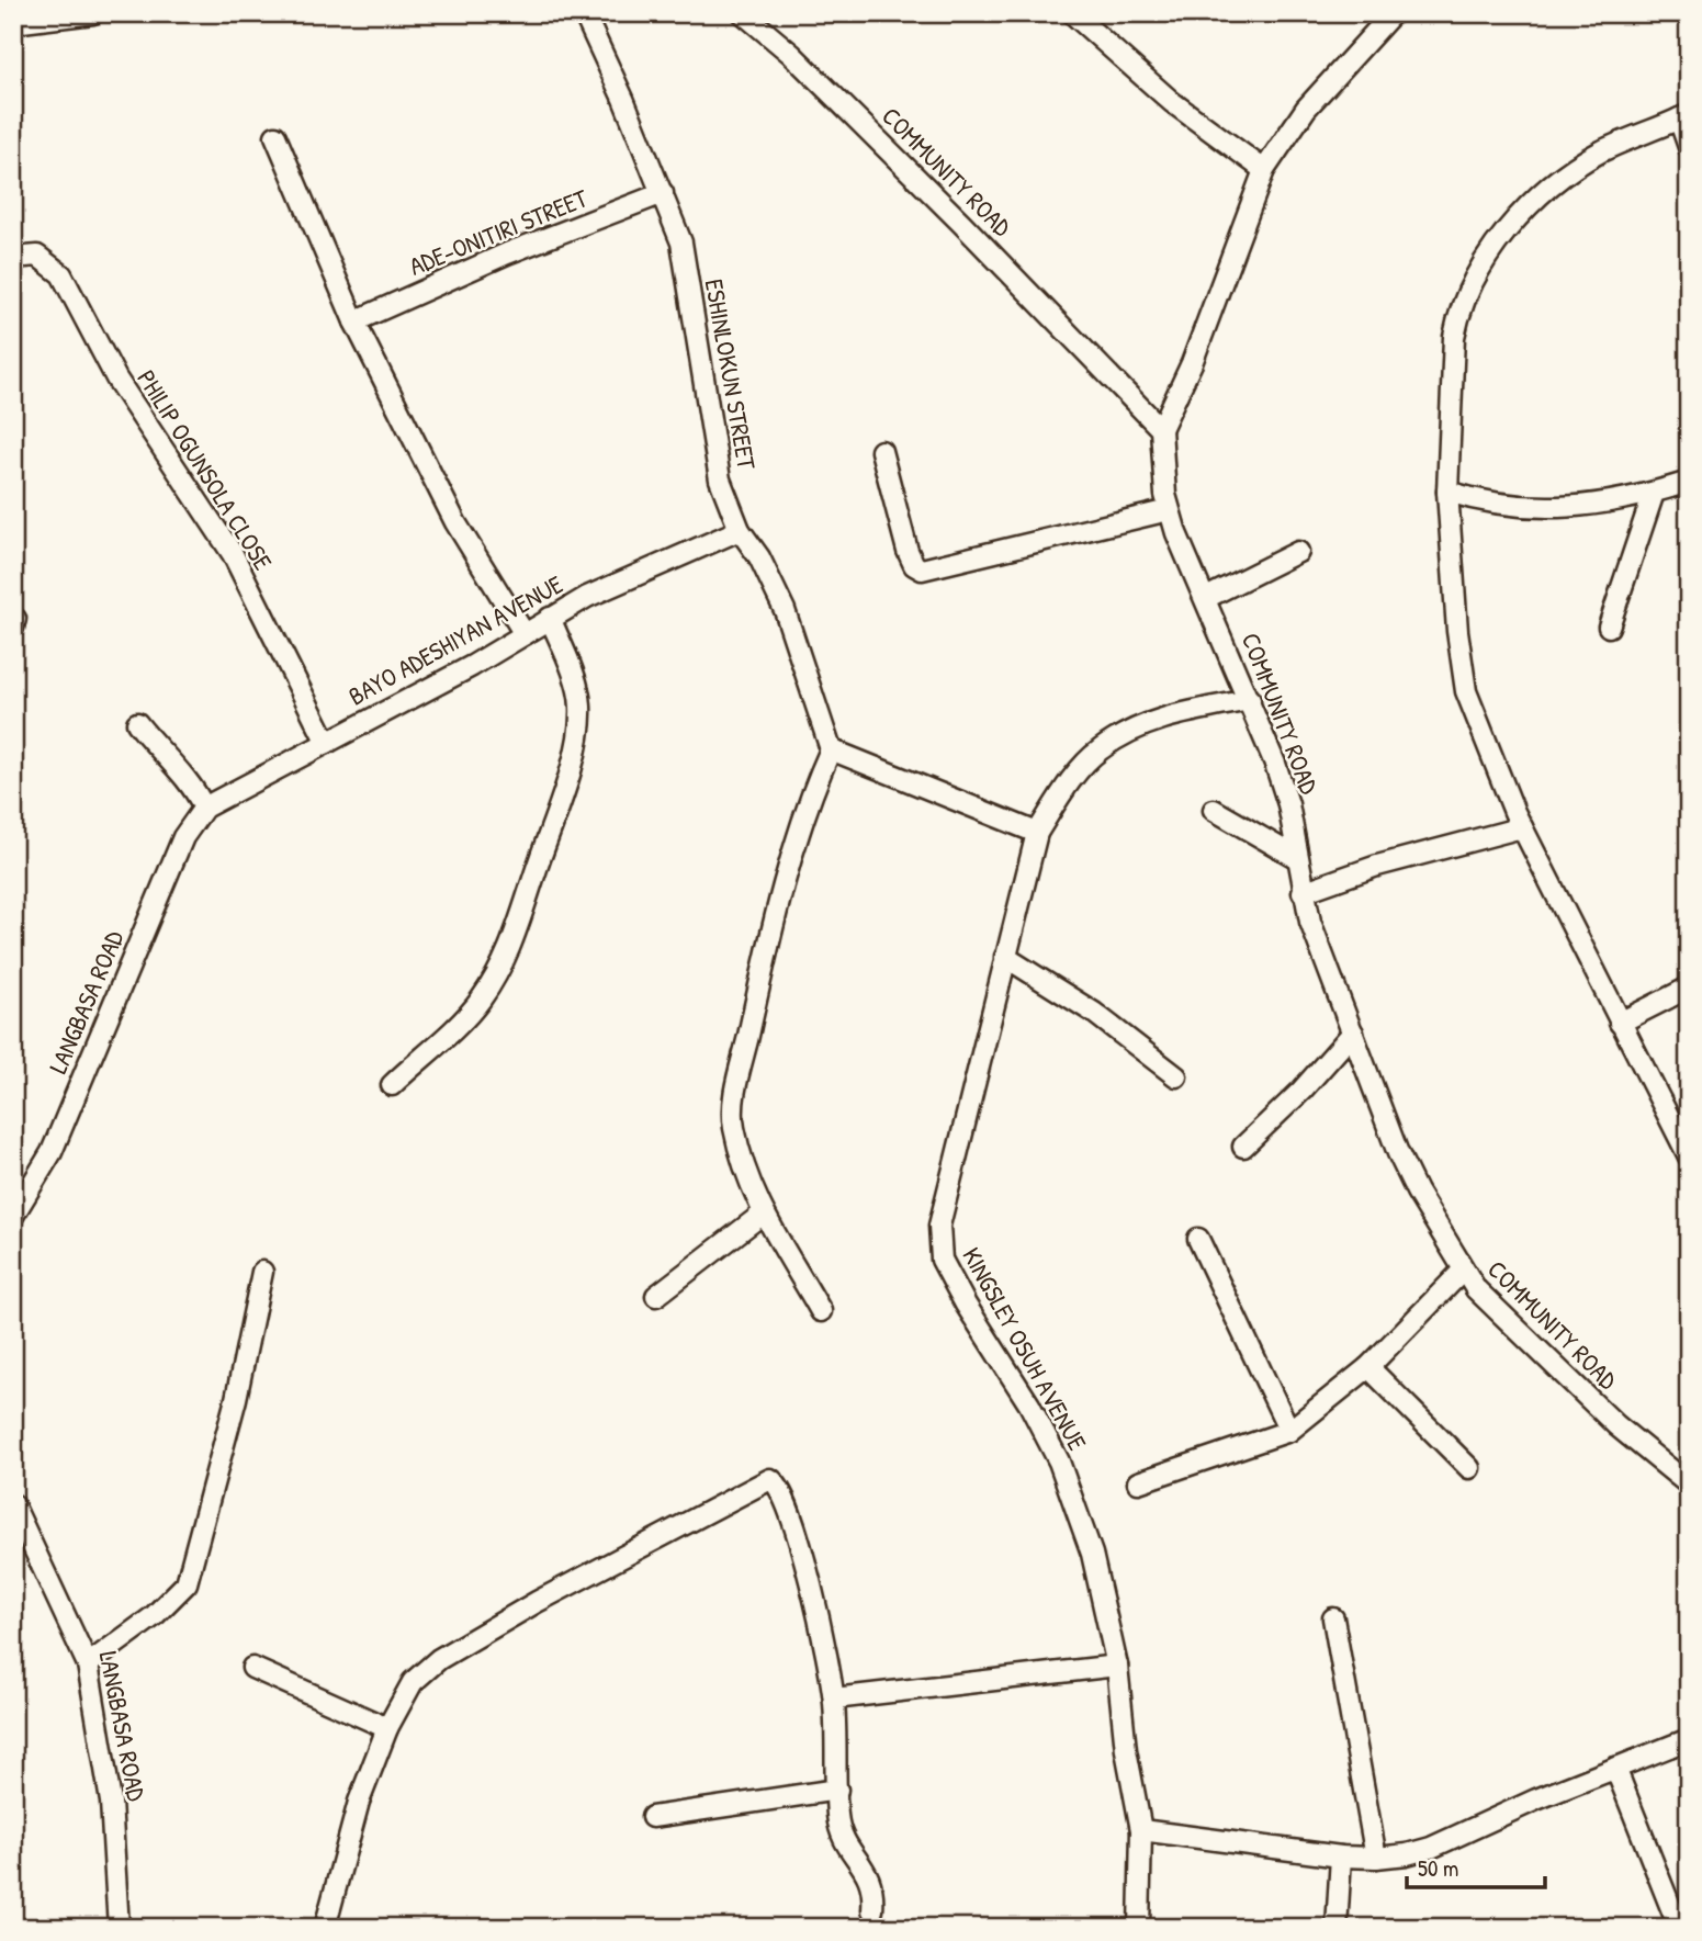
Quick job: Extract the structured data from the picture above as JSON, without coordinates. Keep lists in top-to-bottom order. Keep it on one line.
{"streets":{"street":["COMMUNITY ROAD","ADE-ONITIRI STREET","ESHINLOKUN STREET","PHILIP OGUNSOLA CLOSE","BAYO ADESHIYAN AVENUE","LANGBASA ROAD","KINGSLEY OSUH AVENUE"]},"crossings":[["COMMUNITY ROAD","KINGSLEY OSUH AVENUE"],["ADE-ONITIRI STREET","ESHINLOKUN STREET"],["ESHINLOKUN STREET","BAYO ADESHIYAN AVENUE"],["PHILIP OGUNSOLA CLOSE","BAYO ADESHIYAN AVENUE"],["BAYO ADESHIYAN AVENUE","LANGBASA ROAD"]],"scale_bar":"50 m"}
